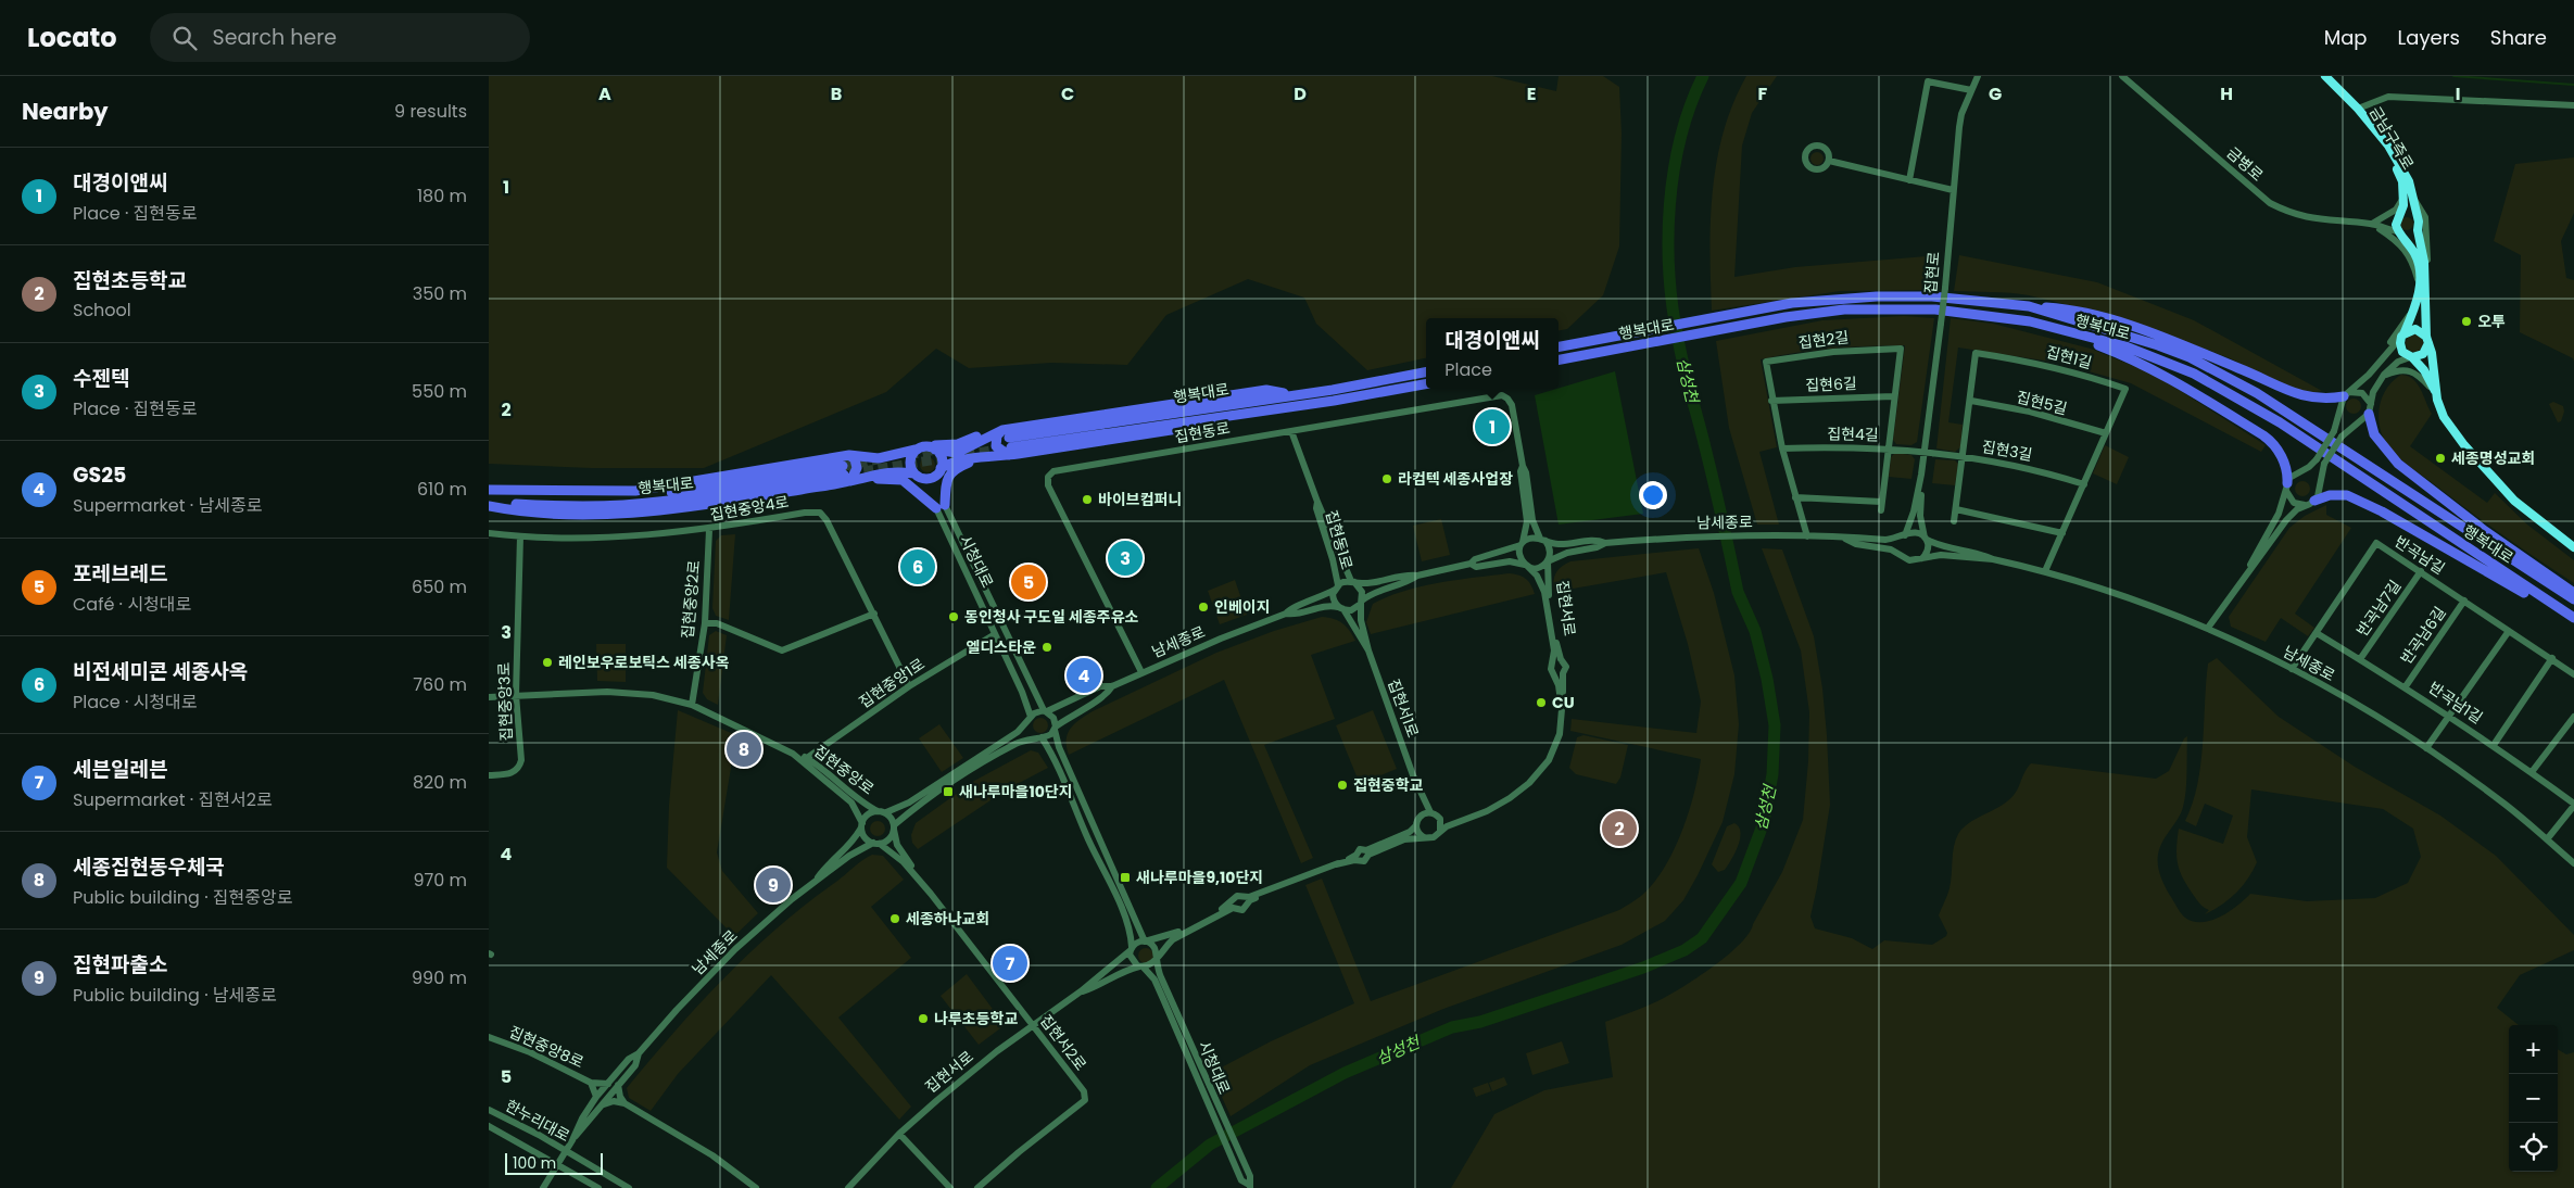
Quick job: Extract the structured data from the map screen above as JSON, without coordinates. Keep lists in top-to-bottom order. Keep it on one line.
{"streets":{"highway":["행복대로"],"main road":["금남구즉로"],"street":["금병로","집현로","집현2길","집현1길","집현6길","집현5길","집현동로","집현4길","집현3길","집현중앙4로","남세종로","집현동1로","반곡남길","시청대로","집현중앙2로","집현서로","반곡남7길","반곡남6길","집현중앙1로","집현중앙3로","반곡남1길","집현서1로","집현중앙로","집현서2로","집현중앙8로","한누리대로"]},"crossings":[["집현로","집현4길"],["집현로","집현3길"],["집현로","남세종로"],["집현2길","집현6길"],["집현2길","집현4길"],["집현2길","남세종로"],["집현1길","집현5길"],["집현1길","집현3길"],["집현1길","남세종로"],["집현동로","남세종로"],["집현동로","집현동1로"],["집현동로","집현서로"],["집현4길","집현3길"],["집현중앙4로","집현중앙2로"],["집현중앙4로","집현중앙1로"],["집현중앙4로","집현중앙3로"],["남세종로","집현동1로"],["남세종로","반곡남길"],["남세종로","시청대로"],["남세종로","집현서로"],["남세종로","집현서1로"],["남세종로","집현중앙로"],["남세종로","집현서2로"],["남세종로","한누리대로"],["집현동1로","집현서1로"],["반곡남길","반곡남7길"],["반곡남길","반곡남6길"],["반곡남길","반곡남1길"],["시청대로","집현서로"],["시청대로","집현중앙1로"],["집현중앙2로","집현중앙로"],["집현서로","집현서2로"],["반곡남7길","반곡남1길"],["반곡남6길","반곡남1길"],["집현중앙1로","집현중앙로"],["집현중앙3로","집현중앙로"],["집현중앙로","집현서2로"]],"water":["삼성천"],"places":{"other":["오투","세종명성교회","라컴텍 세종사업장","바이브컴퍼니","인베이지","동인청사 구도일 세종주유소","엘디스타운","레인보우로보틱스 세종사옥","CU","집현중학교","세종하나교회","나루초등학교"],"transit":["새나루마을10단지","새나루마을9,10단지"]},"scale_bar":"100 m","page":{"header":"Locato","search":"Search here","nav":["Map","Layers","Share"],"heading":["Nearby","9 results"],"list":[{"mark":"1","name":"대경이앤씨","note":"Place · 집현동로","value":"180 m"},{"mark":"2","name":"집현초등학교","note":"School","value":"350 m"},{"mark":"3","name":"수젠텍","note":"Place · 집현동로","value":"550 m"},{"mark":"4","name":"GS25","note":"Supermarket · 남세종로","value":"610 m"},{"mark":"5","name":"포레브레드","note":"Café · 시청대로","value":"650 m"},{"mark":"6","name":"비전세미콘 세종사옥","note":"Place · 시청대로","value":"760 m"},{"mark":"7","name":"세븐일레븐","note":"Supermarket · 집현서2로","value":"820 m"},{"mark":"8","name":"세종집현동우체국","note":"Public building · 집현중앙로","value":"970 m"},{"mark":"9","name":"집현파출소","note":"Public building · 남세종로","value":"990 m"}],"popup":["대경이앤씨","Place"],"pins":["1","3","6","5","4","8","2","9","7"],"map_buttons":["+","−"],"scale":"100 m"},"grid":{"columns":["A","B","C","D","E","F","G","H","I"],"rows":["1","2","3","4","5"]}}
